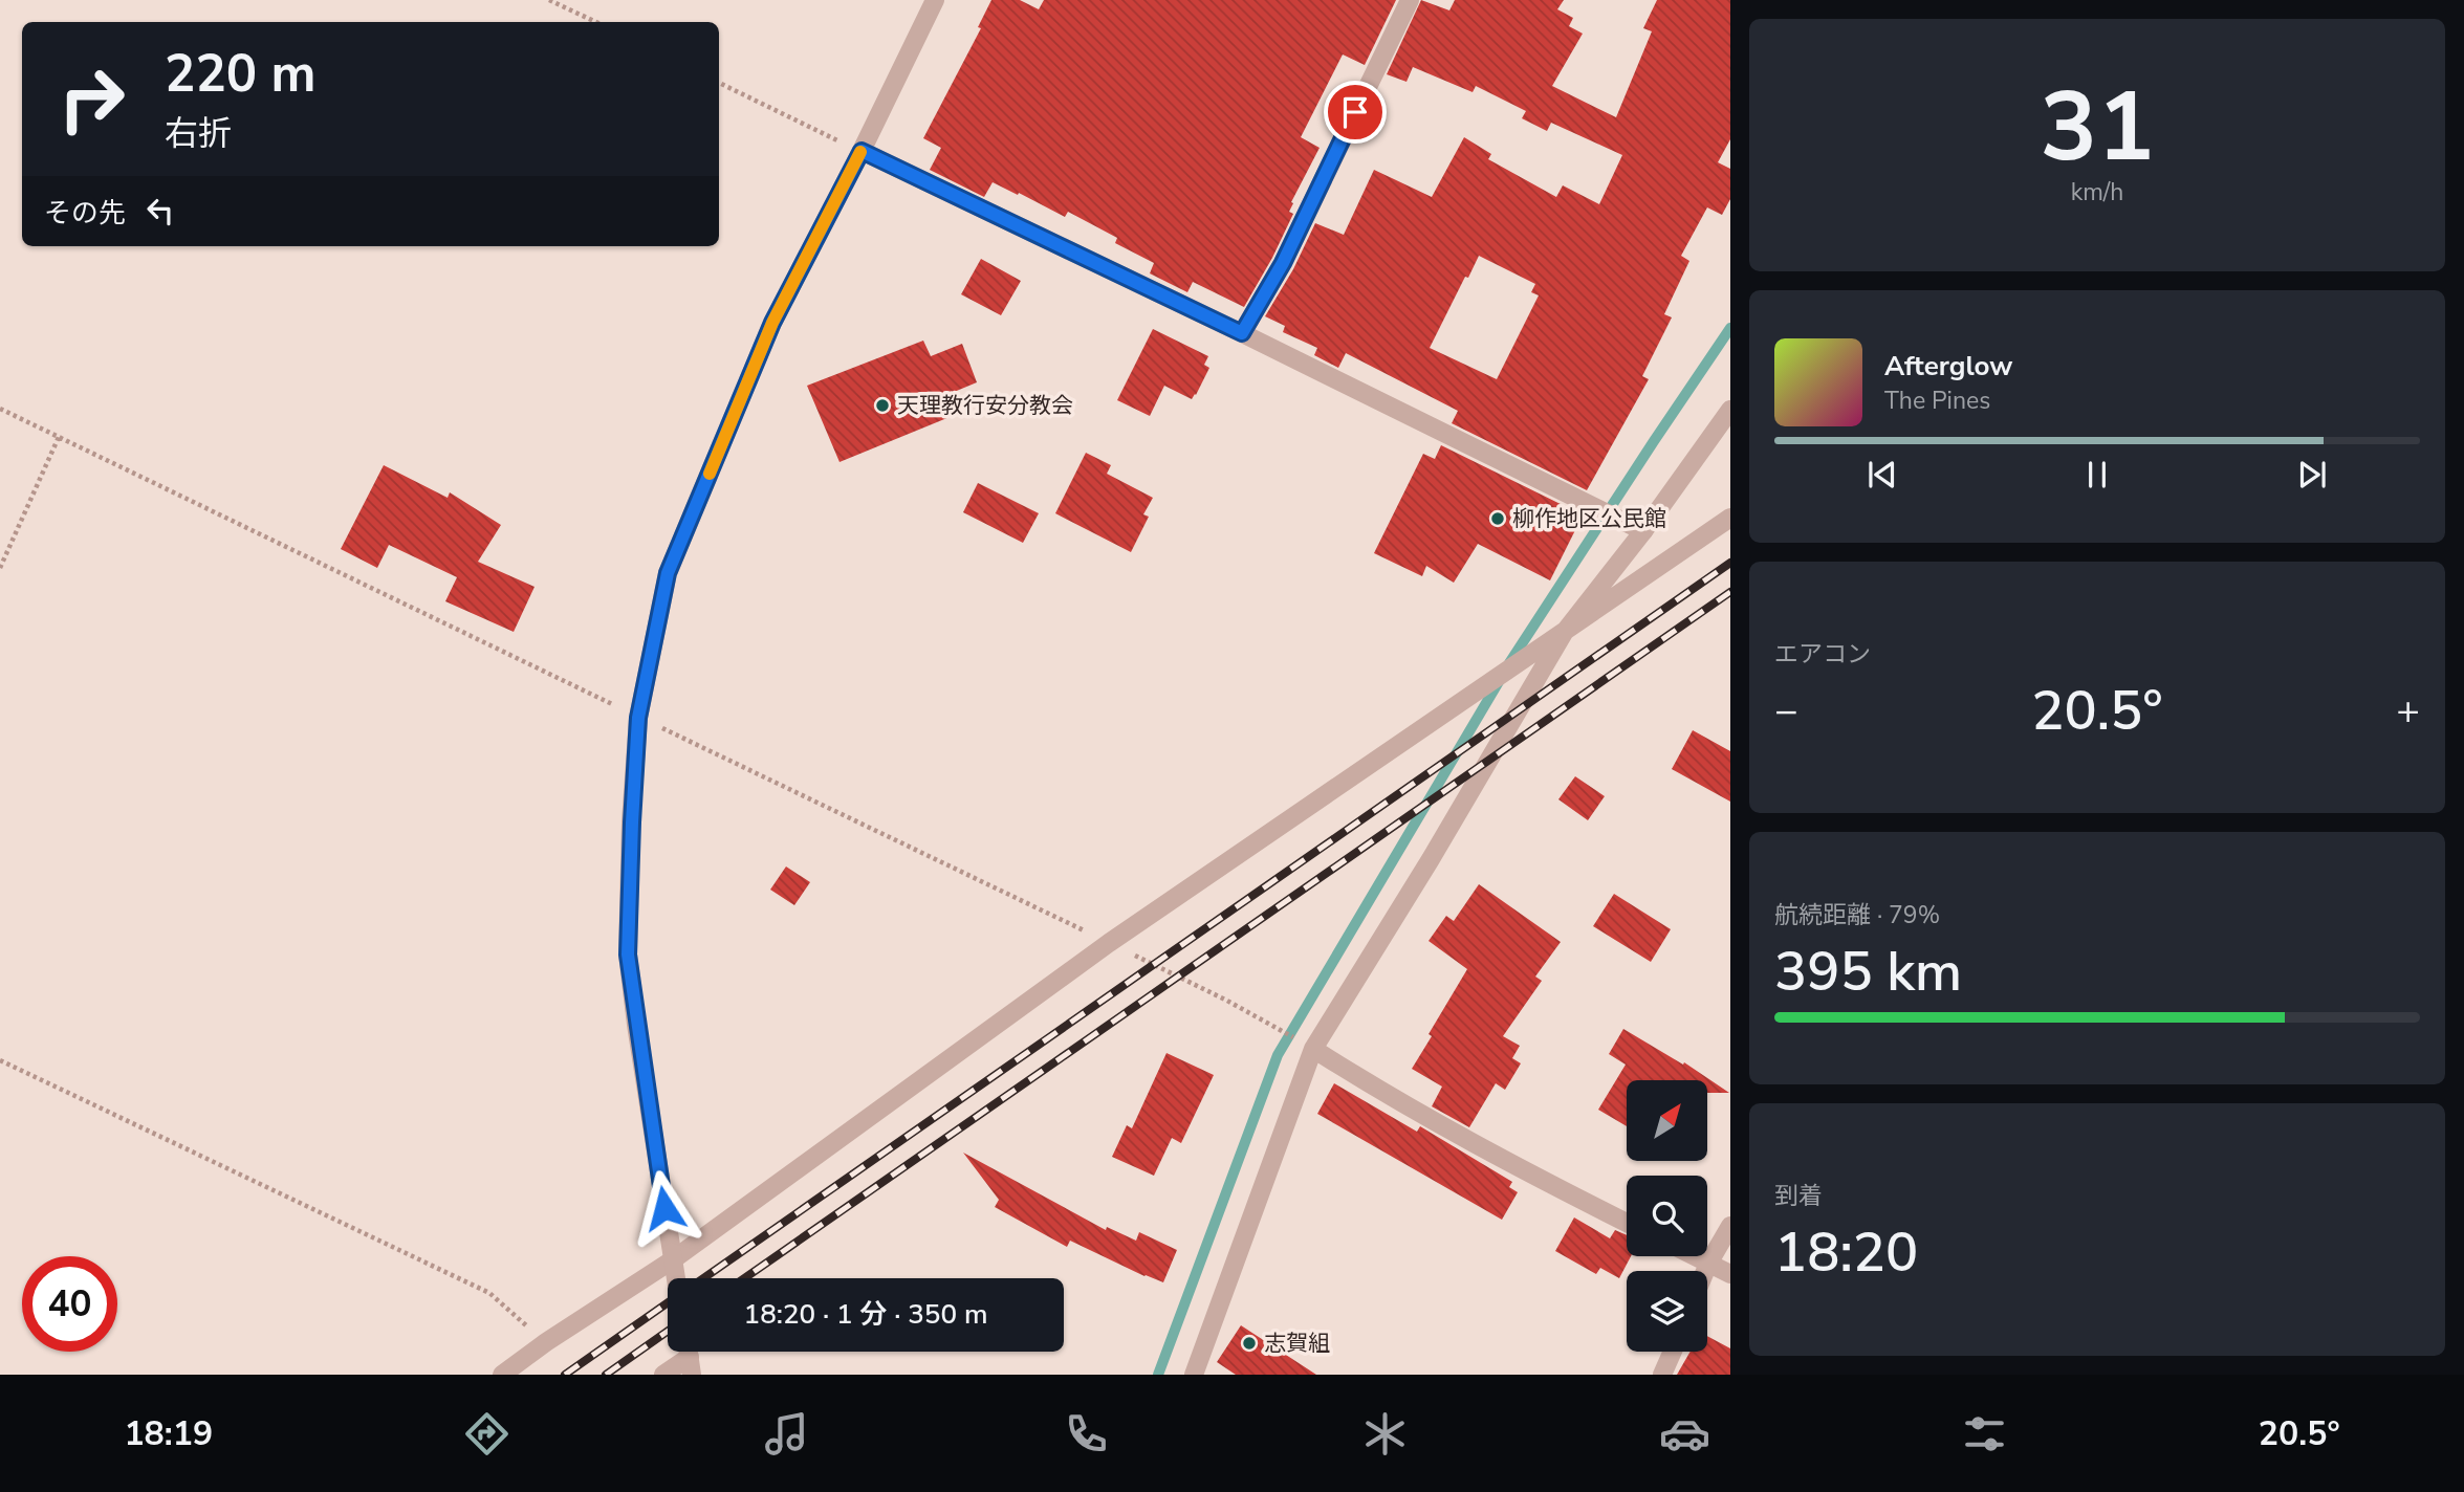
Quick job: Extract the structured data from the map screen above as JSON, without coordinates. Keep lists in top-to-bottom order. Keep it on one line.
{"places":["天理教行安分教会","柳作地区公民館","志賀組"],"north":"top right","page":{"tile":[["31","km/h"],"エアコン",["航続距離 · 79%","395 km"],["到着","18:20"]],"turn":["220 m","右折"],"then":"その先","song":["Afterglow","The Pines"],"heat":["−","20.5°","+"],"limit":"40","trip":"18:20 · 1 分 · 350 m","tabs":["18:19","20.5°"]}}
